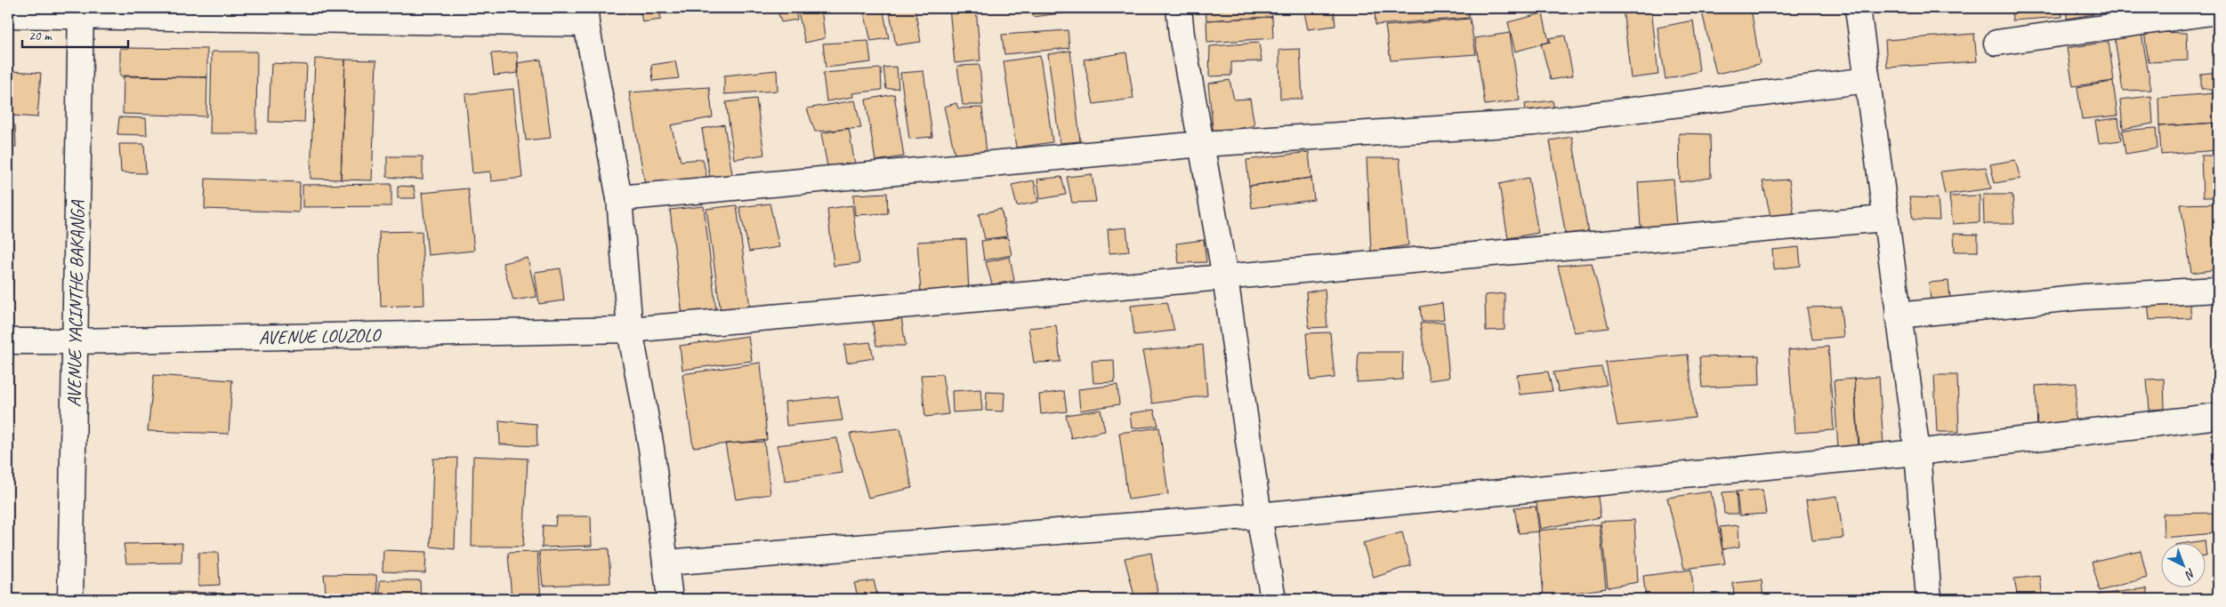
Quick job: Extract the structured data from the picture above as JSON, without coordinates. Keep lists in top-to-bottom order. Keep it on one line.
{"streets":{"street":["AVENUE YACINTHE BAKANGA","AVENUE LOUZOLO"]},"crossings":[["AVENUE YACINTHE BAKANGA","AVENUE LOUZOLO"]],"scale_bar":"20 m","north":"bottom right"}
